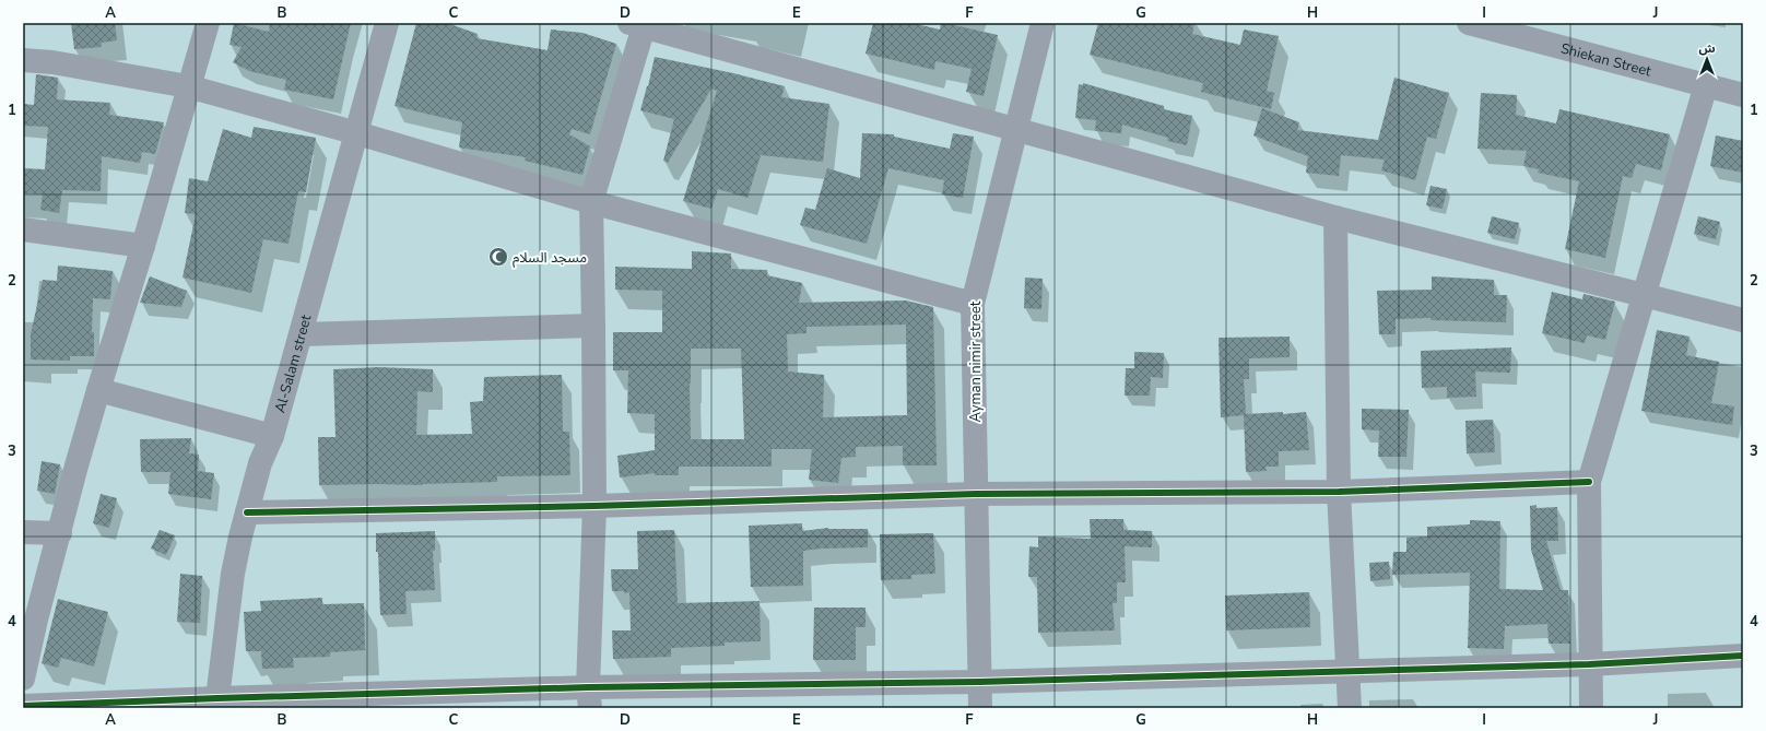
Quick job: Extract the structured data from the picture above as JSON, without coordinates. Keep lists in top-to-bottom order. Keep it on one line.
{"streets":{"street":["Shiekan Street","Ayman nimir street","Al-Salam street"]},"places":{"mosque":["مسجد السلام"]},"north":"top","grid":{"columns":["A","B","C","D","E","F","G","H","I","J"],"rows":["1","2","3","4"]}}
